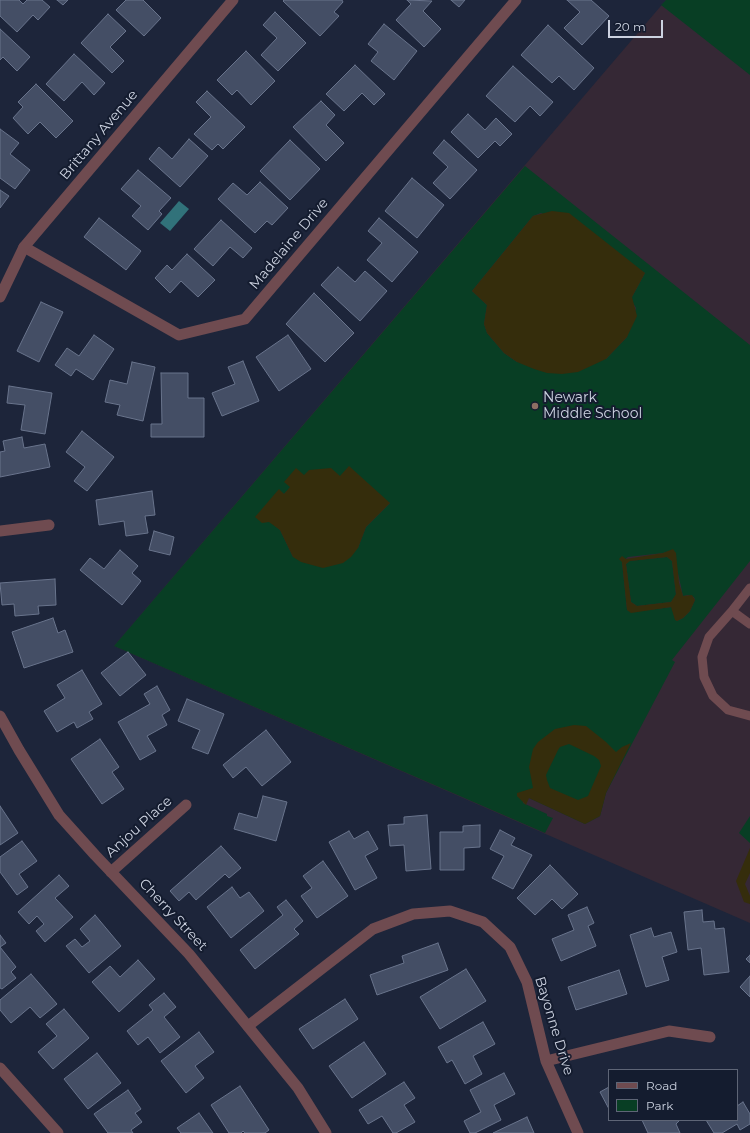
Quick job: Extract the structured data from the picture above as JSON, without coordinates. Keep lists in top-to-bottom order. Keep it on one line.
{"streets":{"street":["Brittany Avenue","Madelaine Drive","Anjou Place","Cherry Street","Bayonne Drive"]},"crossings":[["Brittany Avenue","Madelaine Drive"],["Anjou Place","Cherry Street"],["Cherry Street","Bayonne Drive"]],"places":["Newark Middle School"],"legend":["Road","Park"],"scale_bar":"20 m"}
